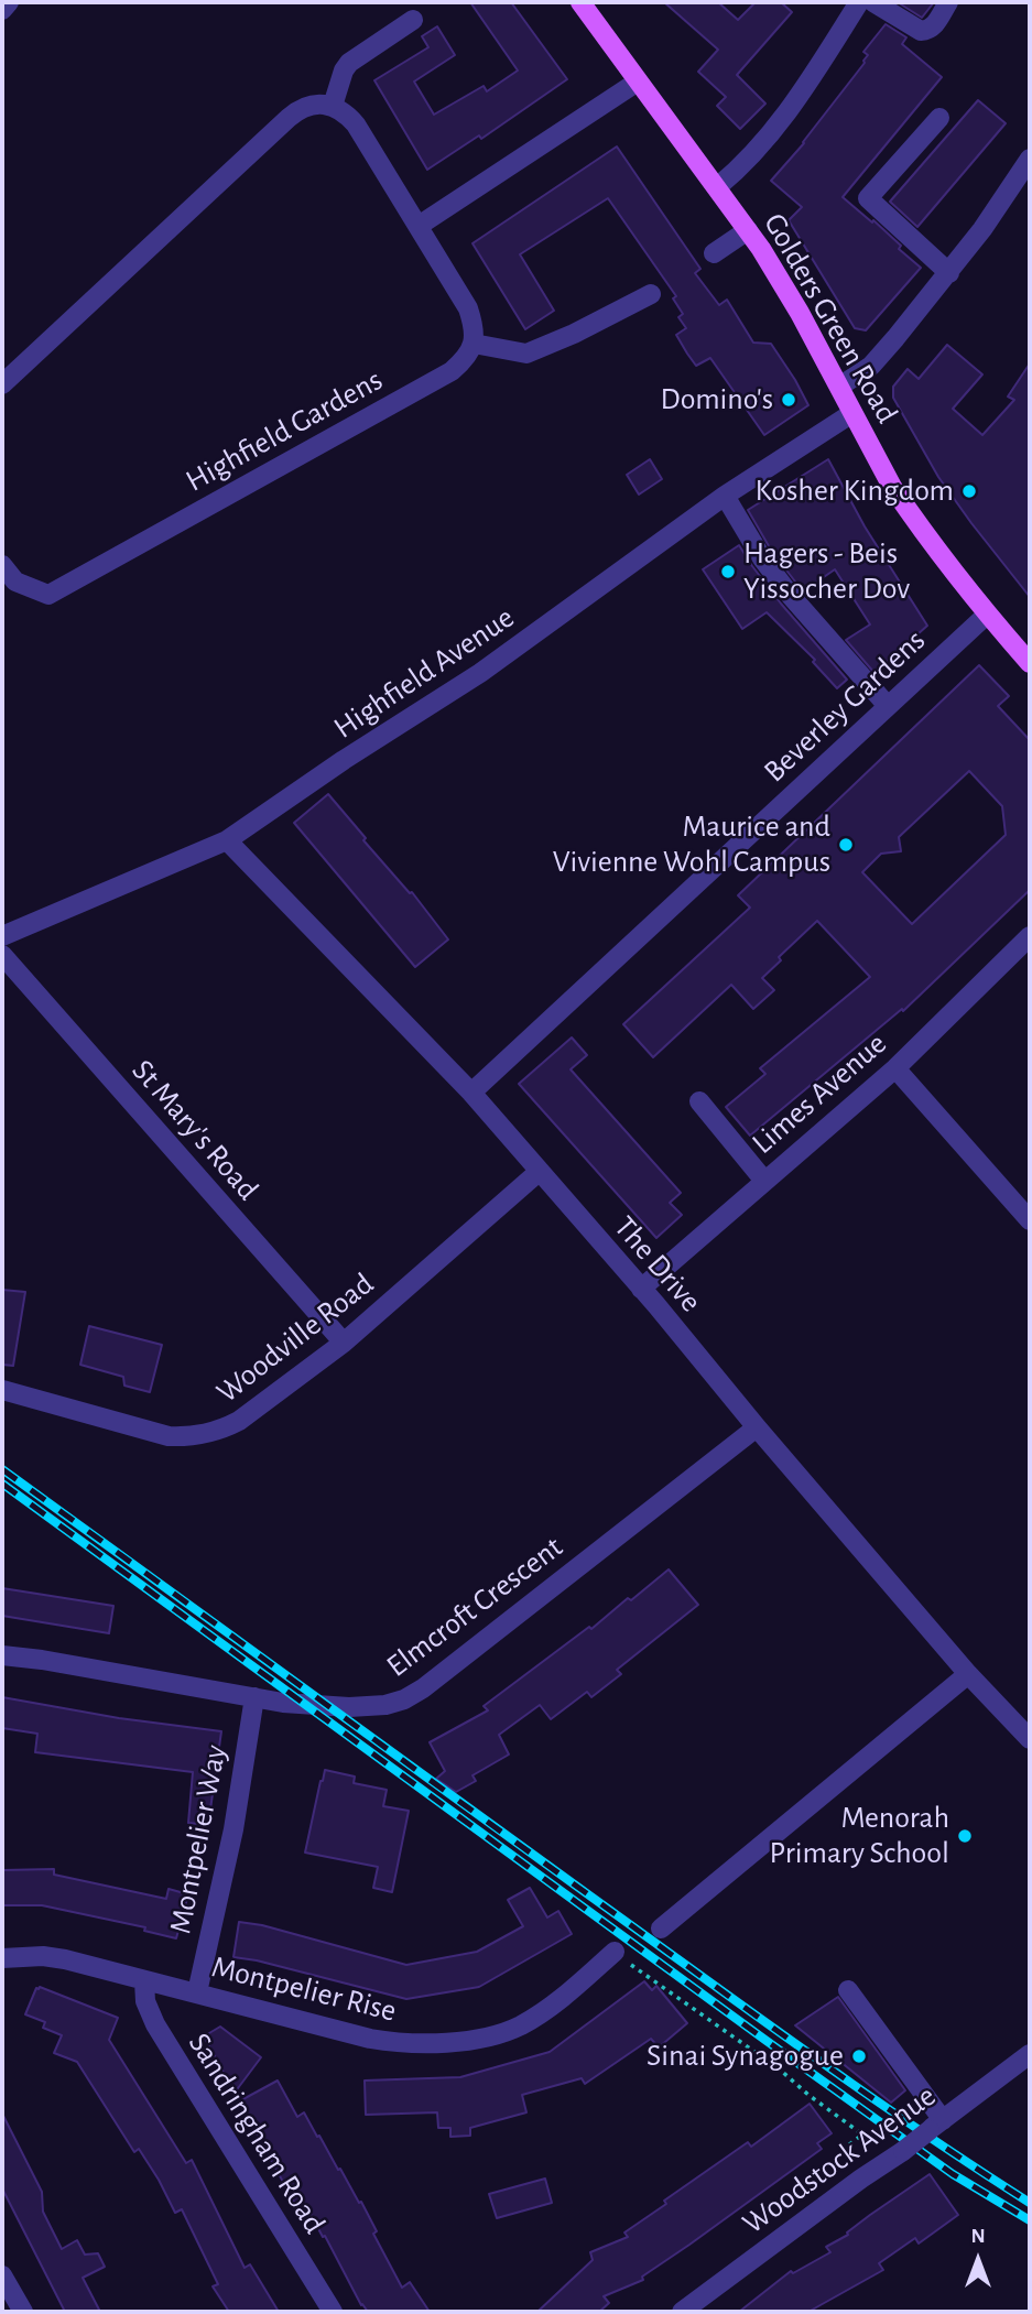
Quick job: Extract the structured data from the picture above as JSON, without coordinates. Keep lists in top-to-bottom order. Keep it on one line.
{"streets":{"main road":["Golders Green Road"],"street":["Highfield Gardens","Highfield Avenue","Beverley Gardens","Limes Avenue","St Mary's Road","The Drive","Woodville Road","Elmcroft Crescent","Montpelier Way","Montpelier Rise","Sandringham Road","Woodstock Avenue"]},"crossings":[["Golders Green Road","Highfield Avenue"],["Golders Green Road","Beverley Gardens"],["Highfield Avenue","The Drive"],["Beverley Gardens","The Drive"],["Limes Avenue","The Drive"],["St Mary's Road","Woodville Road"],["The Drive","Woodville Road"],["The Drive","Elmcroft Crescent"],["Elmcroft Crescent","Montpelier Way"],["Montpelier Way","Montpelier Rise"],["Montpelier Rise","Sandringham Road"]],"places":["Domino's","Kosher Kingdom","Hagers - Beis Yissocher Dov","Maurice and Vivienne Wohl Campus","Menorah Primary School","Sinai Synagogue"],"north":"top"}
